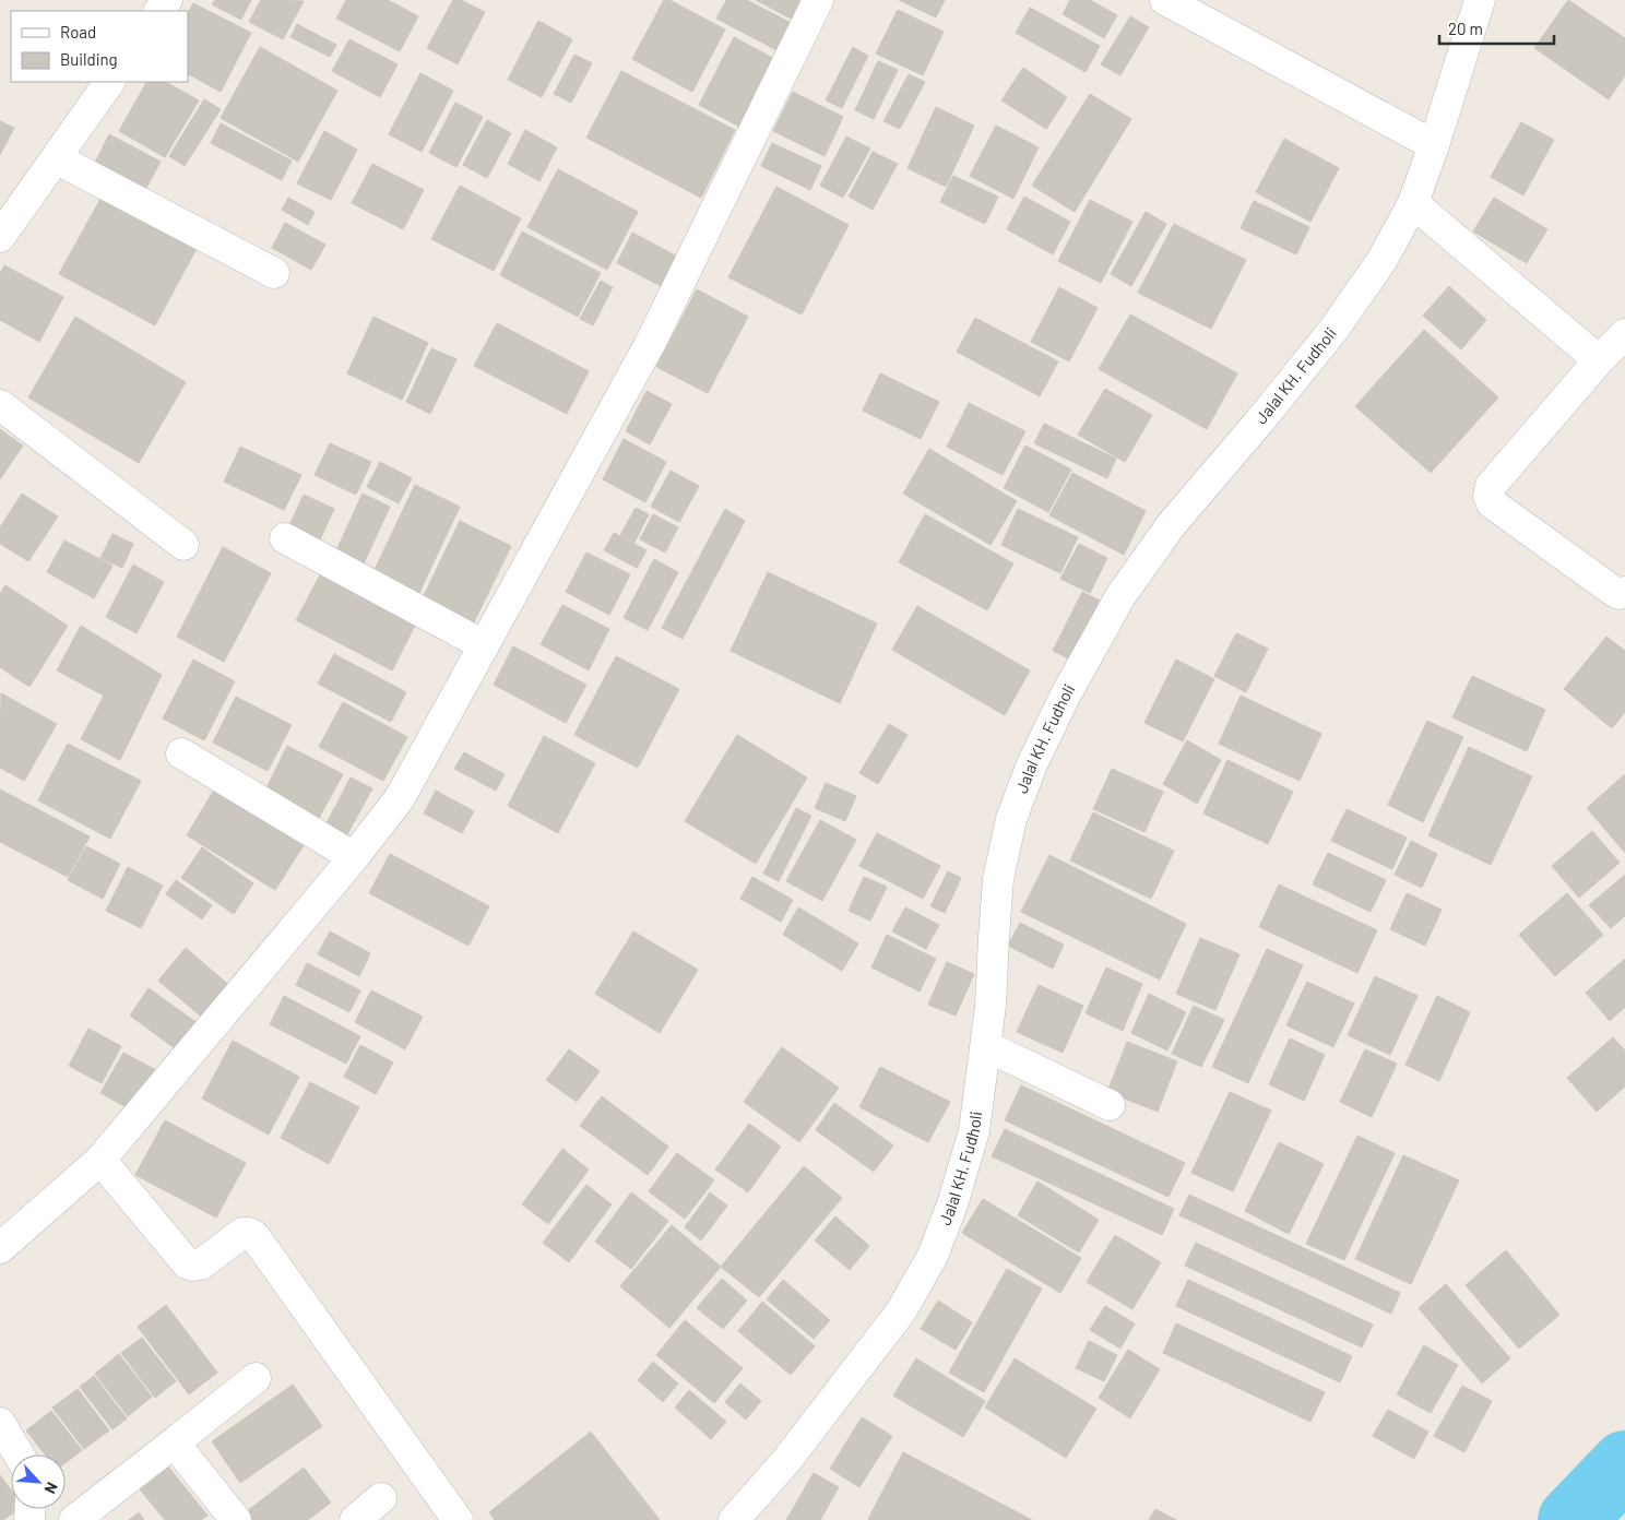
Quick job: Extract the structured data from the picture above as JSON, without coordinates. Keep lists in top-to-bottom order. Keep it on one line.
{"streets":{"street":["Jalal KH. Fudholi"]},"legend":["Road","Building"],"scale_bar":"20 m","north":"bottom right"}
